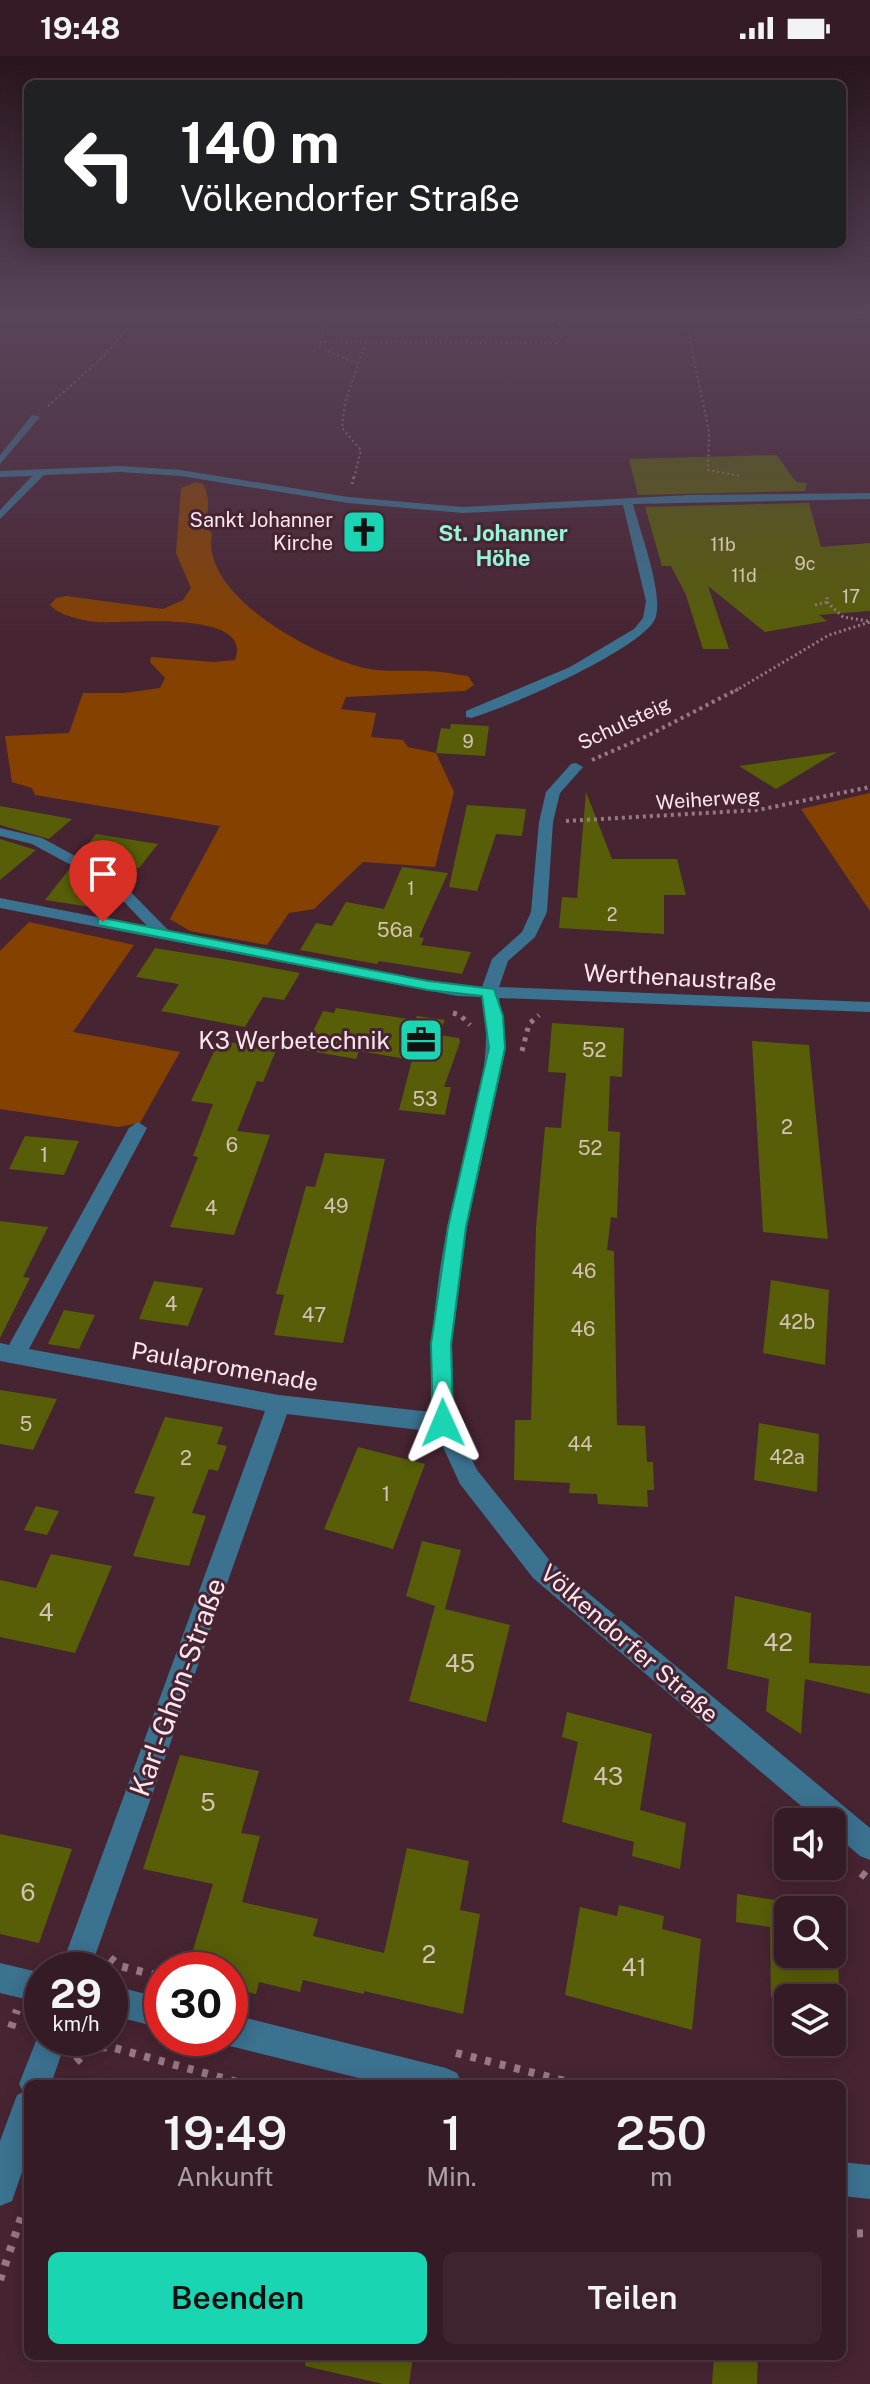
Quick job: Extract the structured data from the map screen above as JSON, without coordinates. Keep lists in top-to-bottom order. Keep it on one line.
{"streets":{"street":["Schulsteig","Werthenaustraße","Paulapromenade","Völkendorfer Straße","Karl-Ghon-Straße"],"path":["Weiherweg"]},"crossings":[["Schulsteig","Weiherweg"],["Schulsteig","Werthenaustraße"],["Schulsteig","Völkendorfer Straße"],["Werthenaustraße","Völkendorfer Straße"],["Paulapromenade","Völkendorfer Straße"],["Paulapromenade","Karl-Ghon-Straße"]],"districts":["St. Johanner Höhe"],"places":{"church":["Sankt Johanner Kirche"],"office":["K3 Werbetechnik"]},"house_numbers":["11b","9c","11d","17","9","1","2","56a","52","53","2","6","52","1","49","4","46","4","47","42b","46","5","44","42a","2","1","4","42","45","43","5","6","2","41"],"page":{"status":"19:48","turn":["140 m","Völkendorfer Straße"],"speed":"29 km/h","limit":"30","eta":["19:49","Ankunft","1","Min.","250","m"],"buttons":["Beenden","Teilen"]}}
